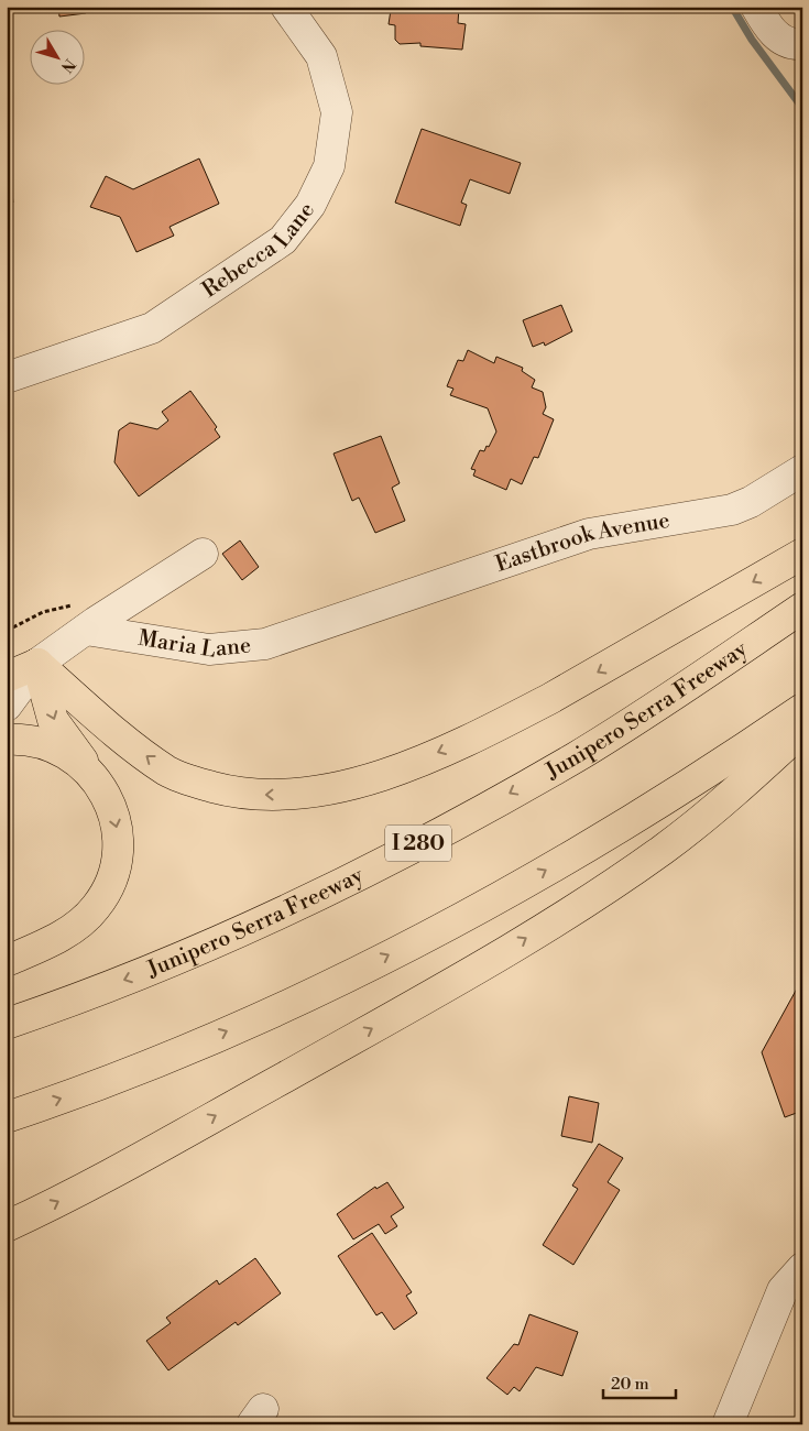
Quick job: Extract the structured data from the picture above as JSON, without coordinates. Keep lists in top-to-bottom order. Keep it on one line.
{"streets":{"main road":["Junipero Serra Freeway","I 280"],"street":["Rebecca Lane","Eastbrook Avenue","Maria Lane"]},"crossings":[["Eastbrook Avenue","Maria Lane"]],"scale_bar":"20 m","north":"bottom right"}
